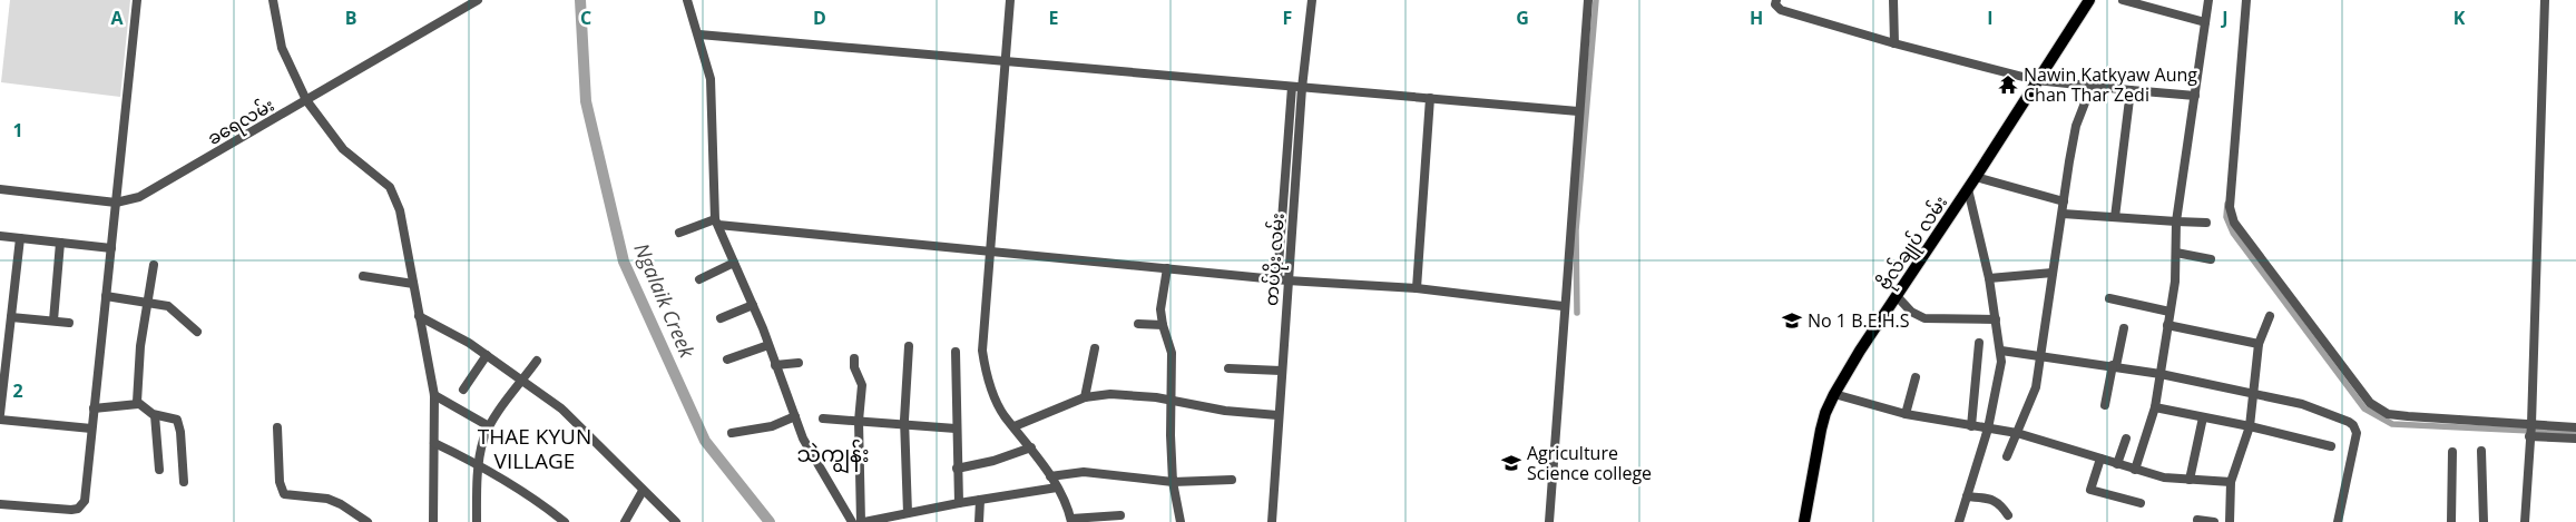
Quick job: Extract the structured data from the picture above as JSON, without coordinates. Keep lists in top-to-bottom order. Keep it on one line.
{"streets":{"main road":["ဗိုလ်ချုပ် လမ်း"],"street":["ခရေလမ်း","တပ်ပိုး လမ်း"]},"districts":["THAE KYUN VILLAGE","သဲကျွန်း"],"water":["Ngalaik Creek"],"places":{"temple":["Nawin Katkyaw Aung Chan Thar Zedi"],"school or university":["No 1 B.E.H.S","Agriculture Science college"]},"grid":{"columns":["A","B","C","D","E","F","G","H","I","J","K"],"rows":["1","2"]}}
